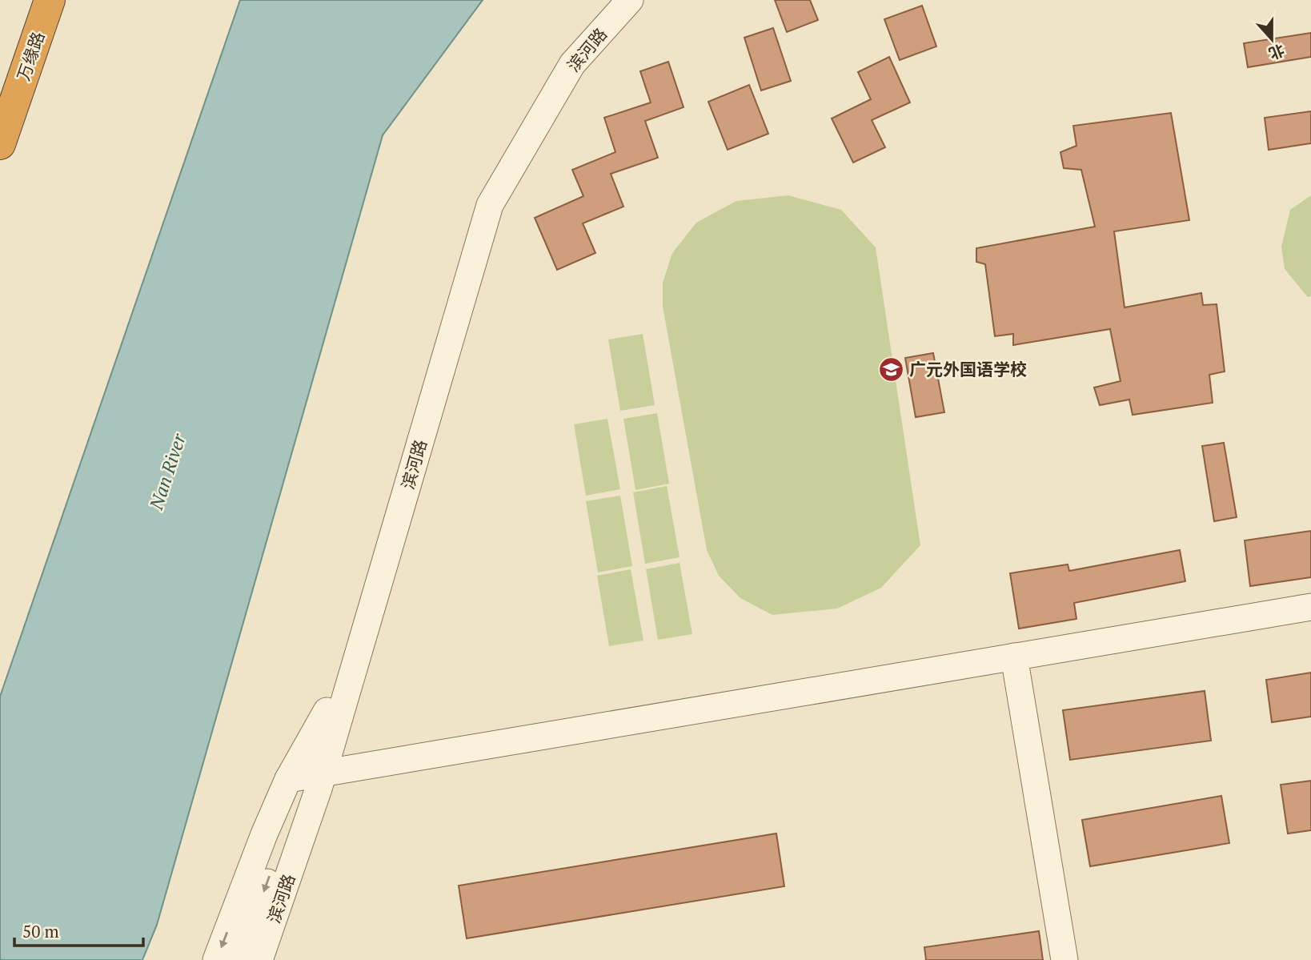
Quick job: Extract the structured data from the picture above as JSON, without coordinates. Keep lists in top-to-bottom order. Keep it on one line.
{"streets":{"highway":["万缘路"],"street":["滨河路"]},"water":["Nan River"],"places":{"school or university":["广元外国语学校"]},"scale_bar":"50 m","north":"bottom"}
